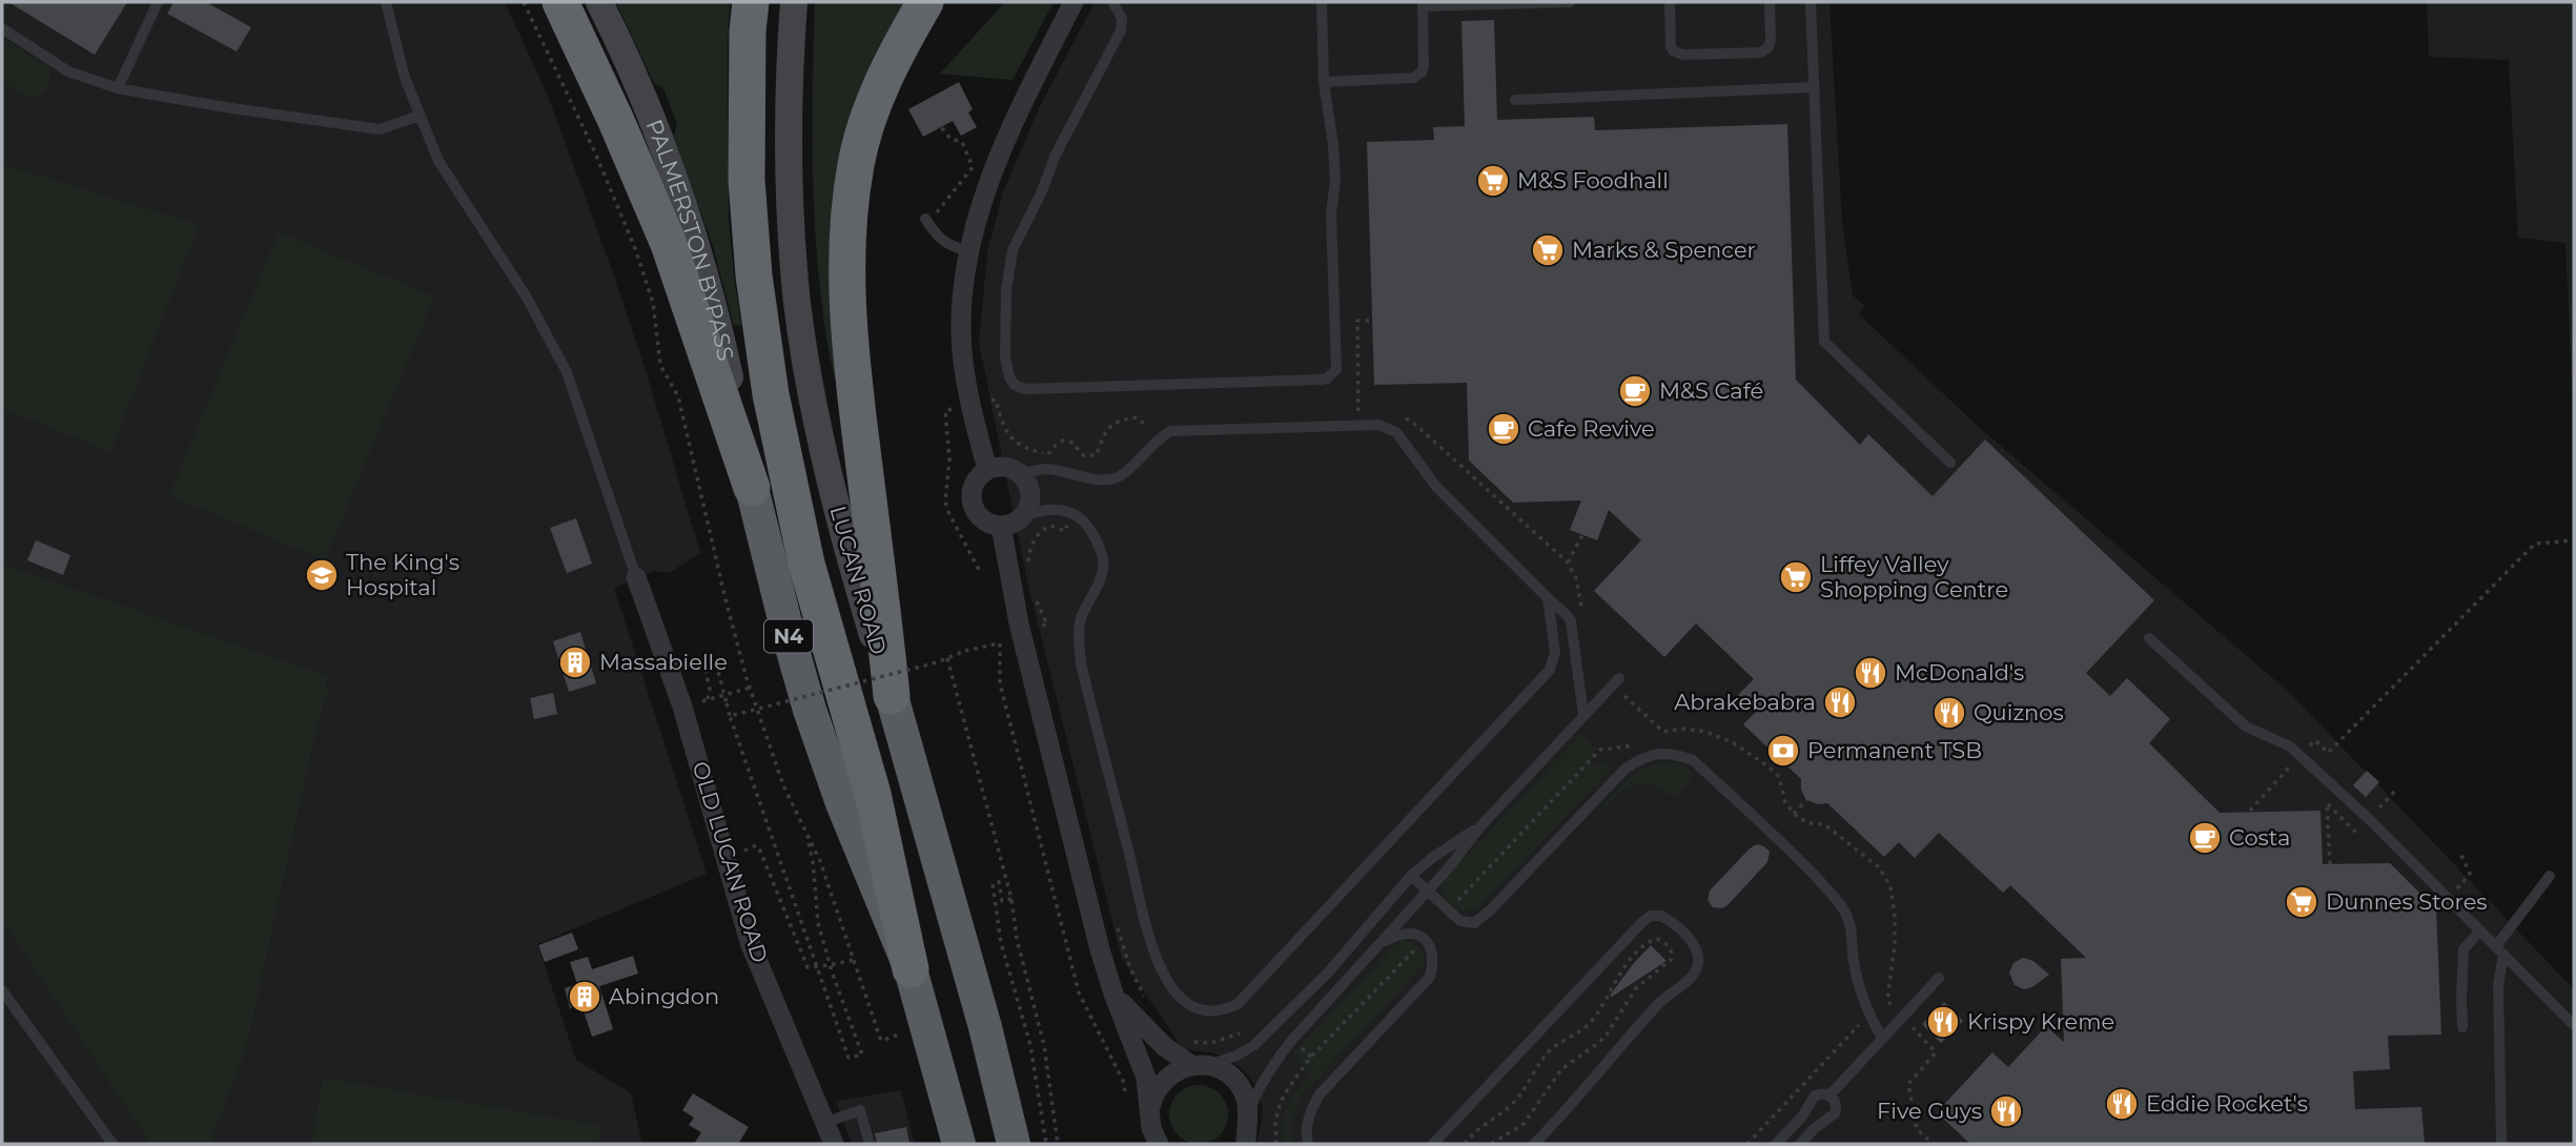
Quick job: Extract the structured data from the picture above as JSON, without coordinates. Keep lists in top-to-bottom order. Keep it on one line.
{"streets":{"highway":["LUCAN ROAD","N4"],"main road":["PALMERSTON BYPASS"],"street":["OLD LUCAN ROAD"]},"crossings":[["PALMERSTON BYPASS","N4"]],"places":{"supermarket":["M&S Foodhall","Marks & Spencer","Liffey Valley Shopping Centre","Dunnes Stores"],"cafe":["M&S Café","Cafe Revive","Costa"],"school or university":["The King's Hospital"],"building":["Massabielle","Abingdon"],"restaurant":["McDonald's","Abrakebabra","Quiznos","Krispy Kreme","Eddie Rocket's","Five Guys"],"bank":["Permanent TSB"]}}
